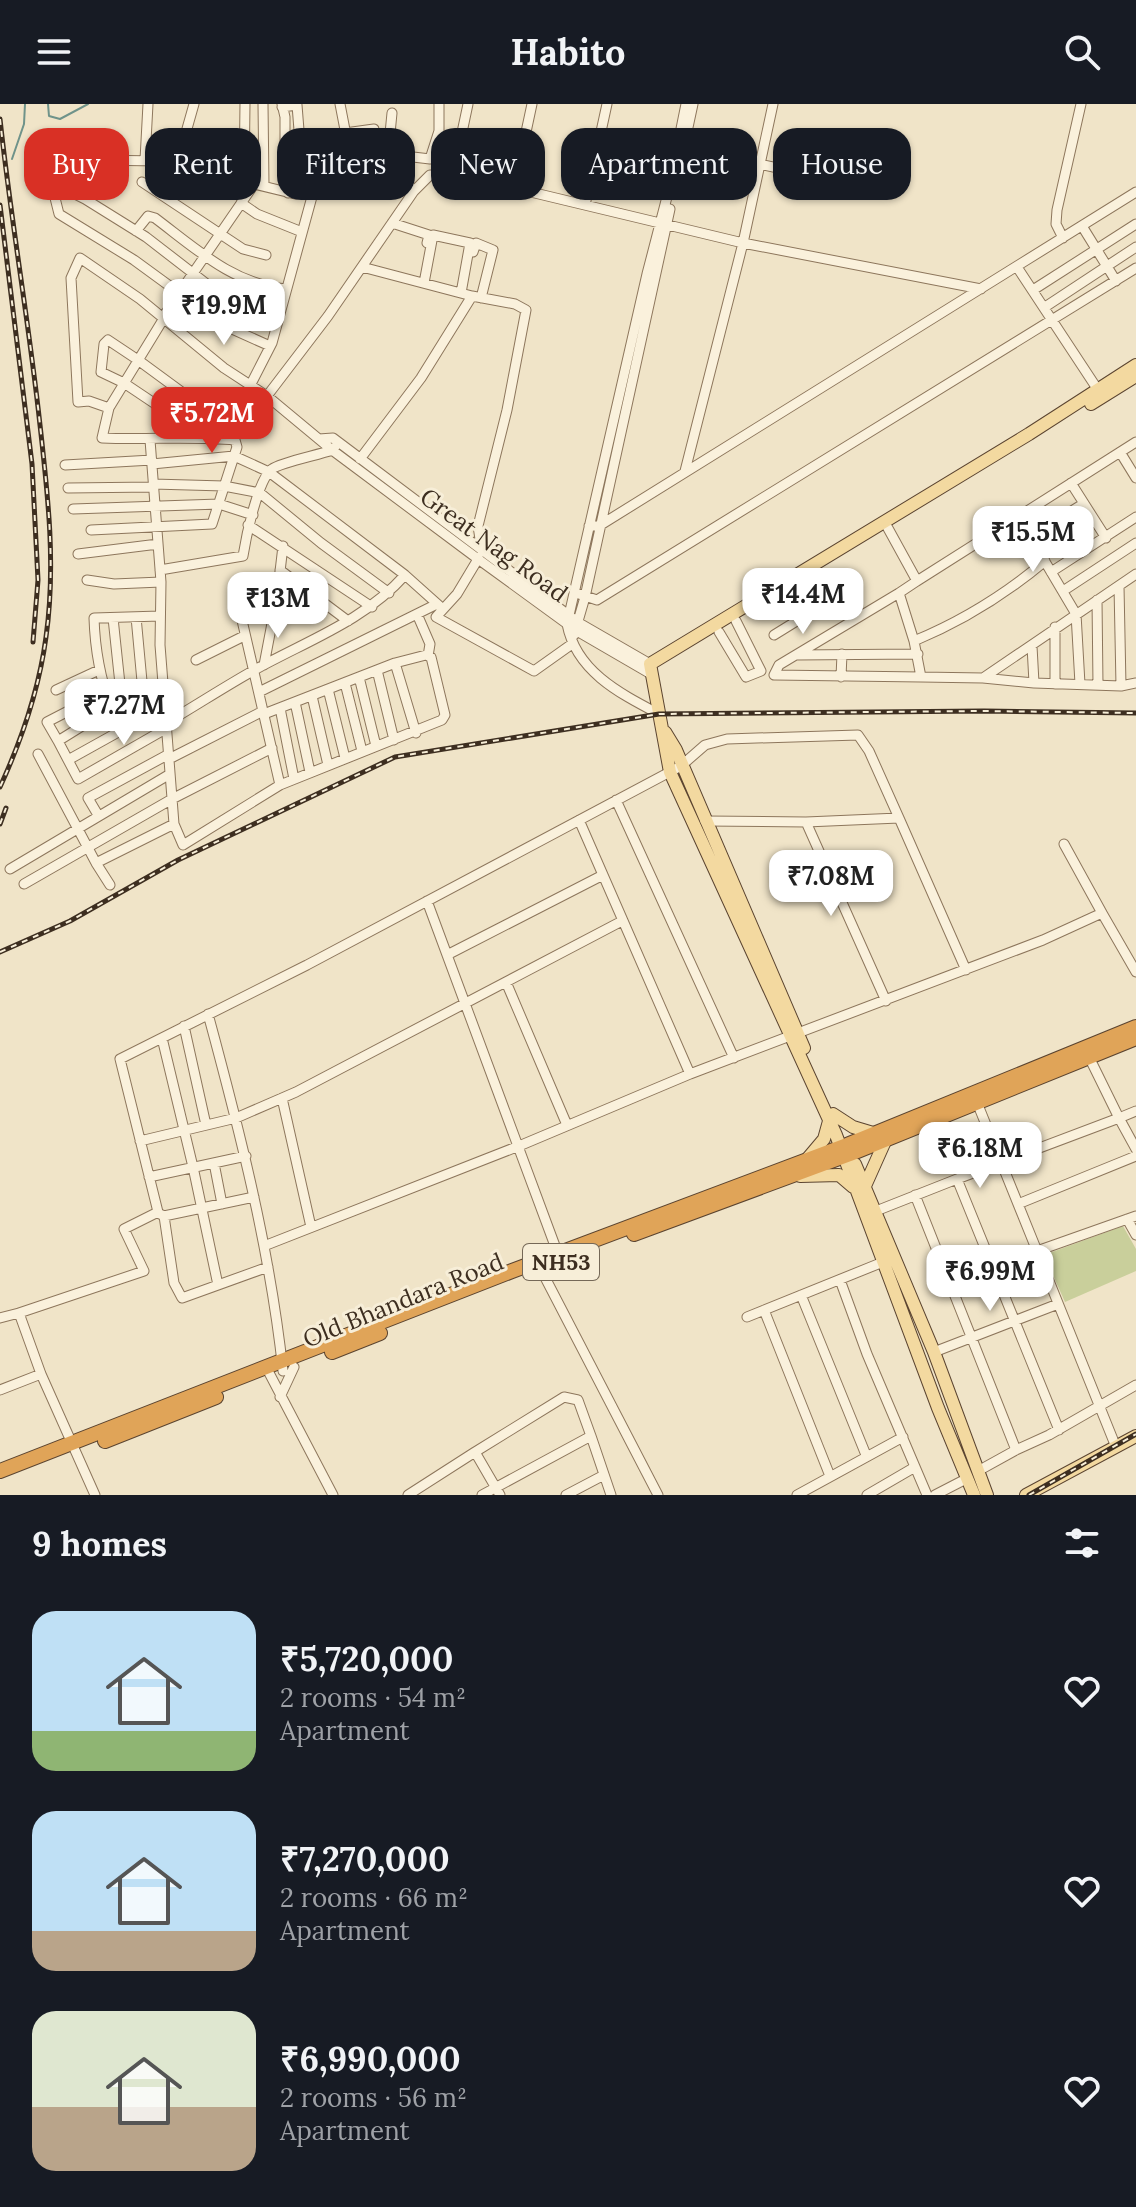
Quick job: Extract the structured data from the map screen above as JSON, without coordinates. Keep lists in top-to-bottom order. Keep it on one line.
{"streets":{"highway":["NH53","Old Bhandara Road"],"street":["Great Nag Road"]},"crossings":[["NH53","Old Bhandara Road"]],"page":{"header":"Habito","chip":["Buy","Rent","Filters","New","Apartment","House"],"price":["₹19.9M","₹5.72M","₹15.5M","₹14.4M","₹13M","₹7.27M","₹7.08M","₹6.18M","₹6.99M"],"heading":"9 homes","list":[{"name":"₹5,720,000","note":"2 rooms · 54 m² · Apartment"},{"name":"₹7,270,000","note":"2 rooms · 66 m² · Apartment"},{"name":"₹6,990,000","note":"2 rooms · 56 m² · Apartment"}]}}
